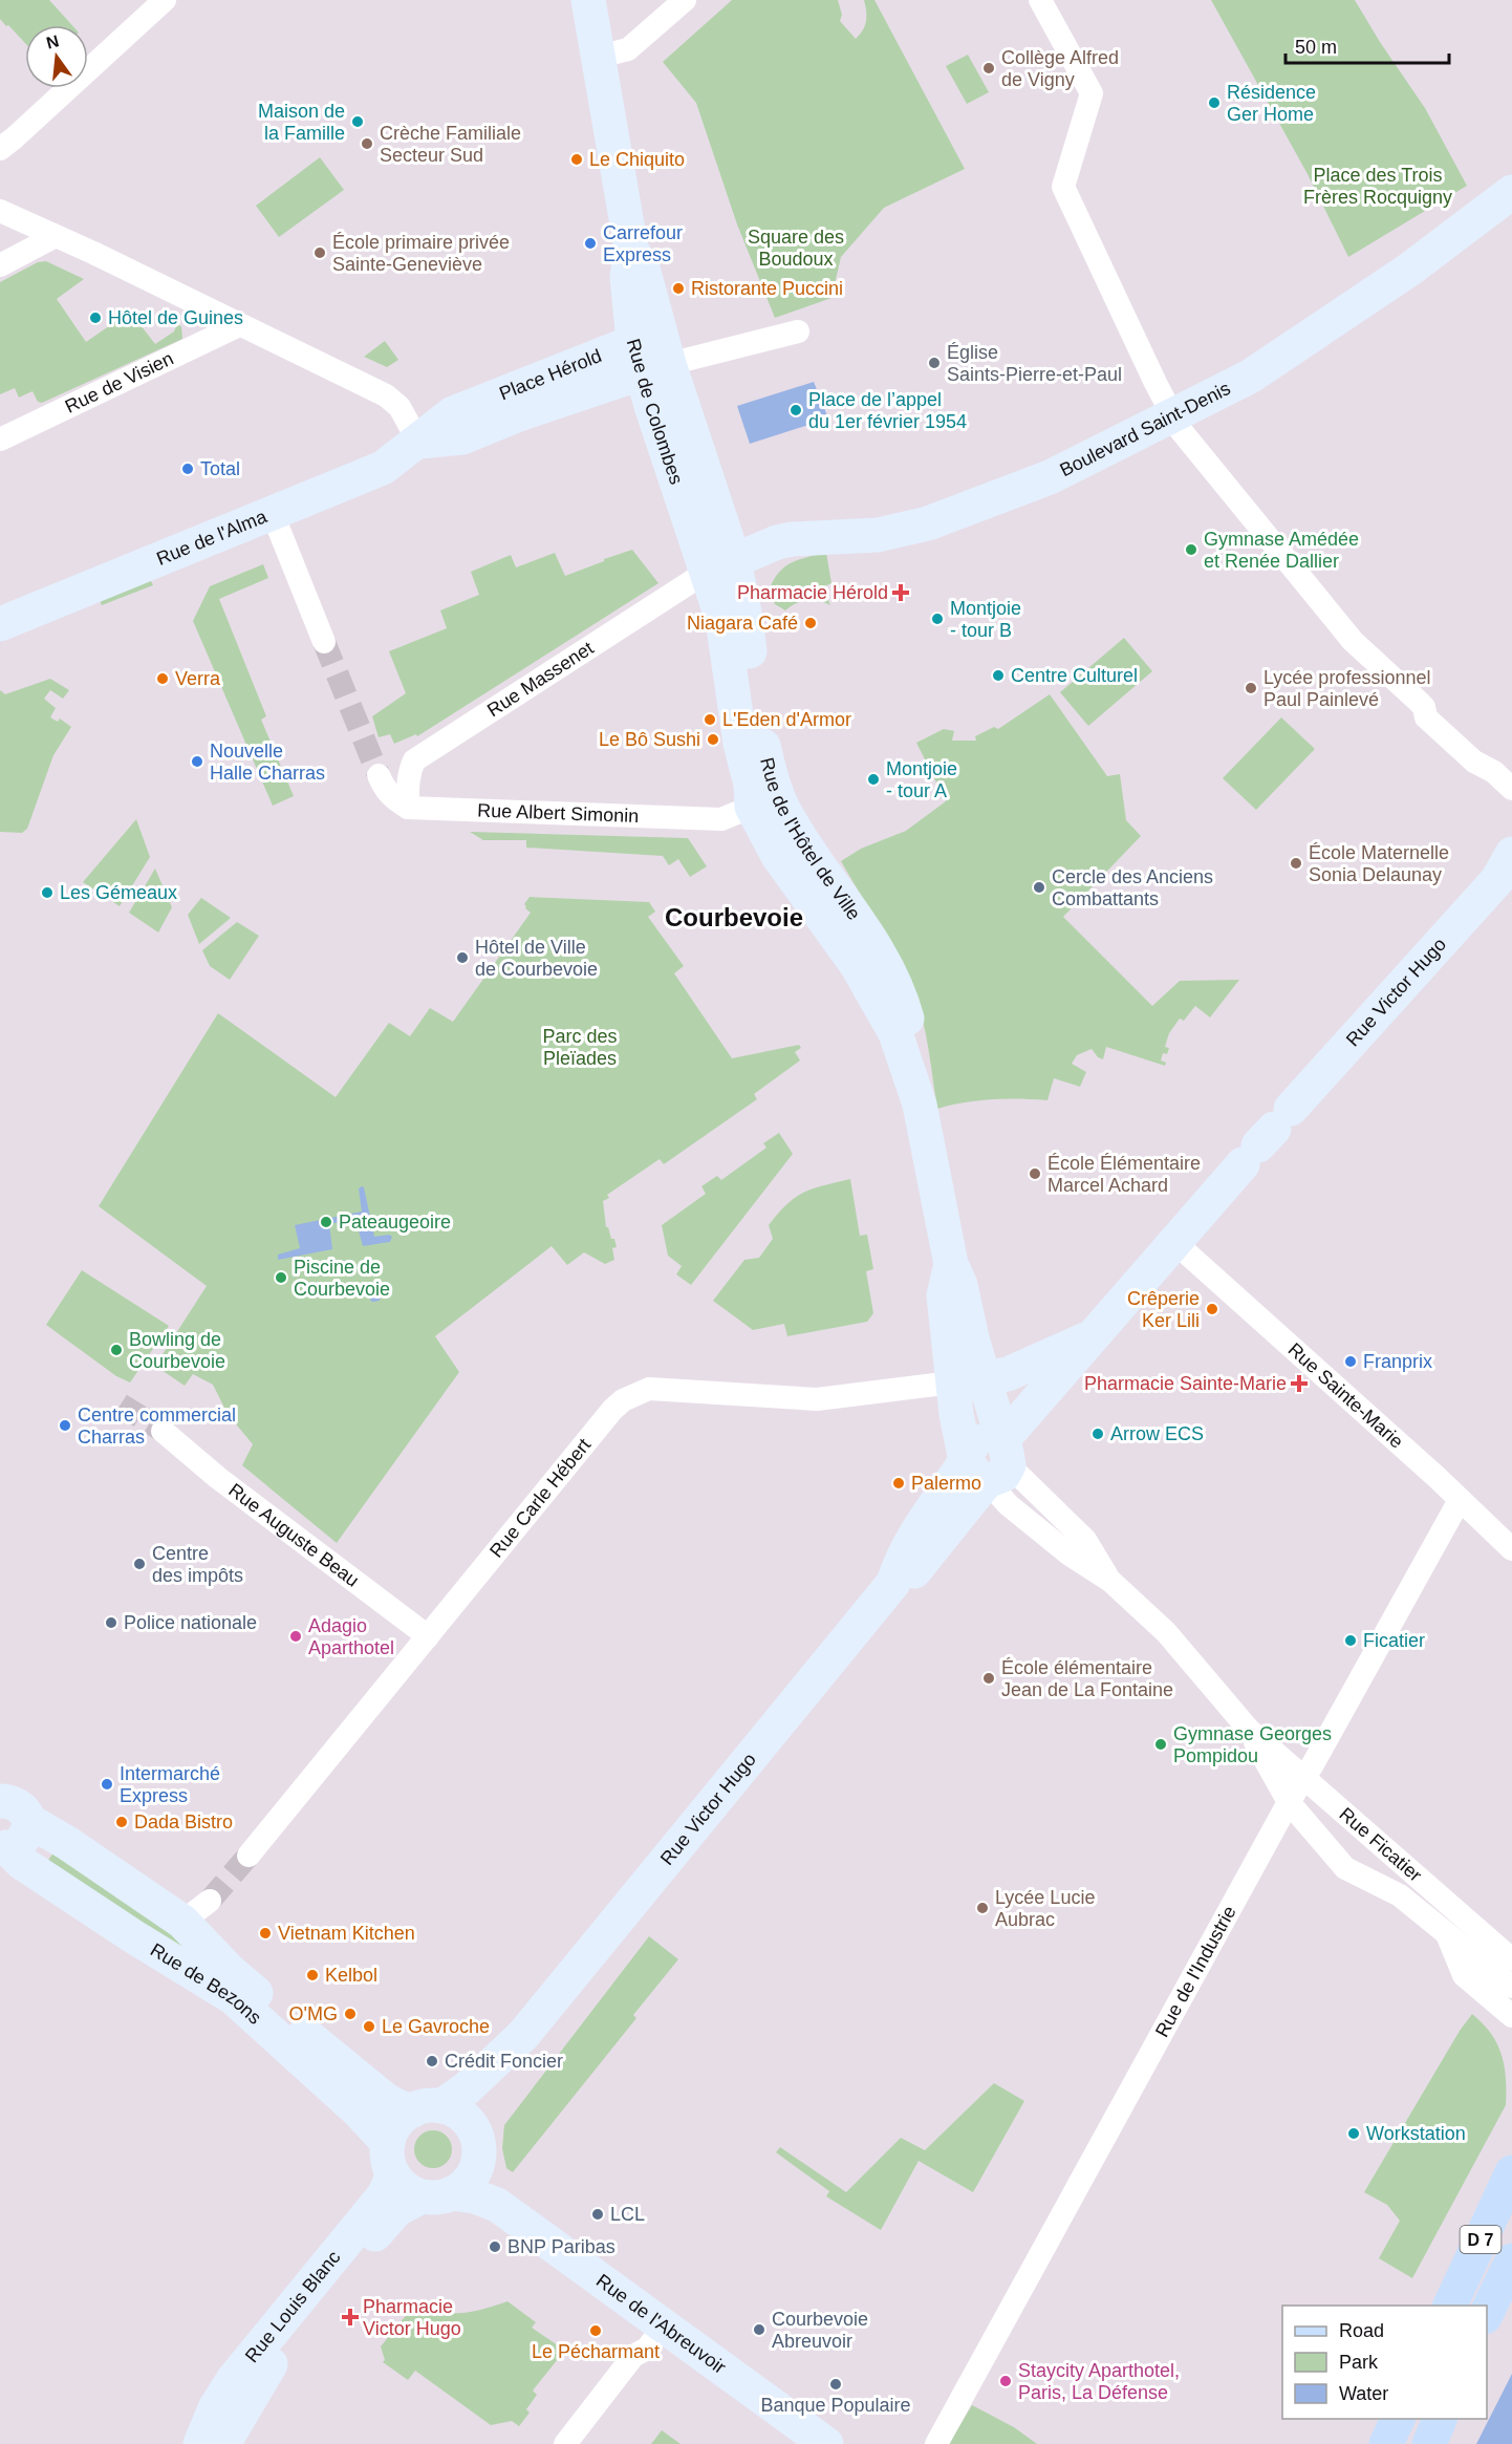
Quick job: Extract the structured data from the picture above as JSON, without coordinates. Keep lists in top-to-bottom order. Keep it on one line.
{"streets":{"main road":["Place Hérold","Rue de Colombes","Boulevard Saint-Denis","Rue de l'Alma","Rue de l'Hôtel de Ville","Rue Victor Hugo","Rue de Bezons","D 7","Rue Louis Blanc","Rue de l'Abreuvoir"],"street":["Rue de Visien","Rue Massenet","Rue Albert Simonin","Rue Sainte-Marie","Rue Carle Hébert","Rue Auguste Beau","Rue Ficatier","Rue de l'Industrie"]},"crossings":[["Place Hérold","Rue de Colombes"],["Place Hérold","Rue de l'Alma"],["Rue de Colombes","Boulevard Saint-Denis"],["Rue de Colombes","Rue Massenet"],["Rue de Colombes","Rue de l'Hôtel de Ville"],["Boulevard Saint-Denis","Rue Massenet"],["Boulevard Saint-Denis","Rue de l'Hôtel de Ville"],["Rue Massenet","Rue Albert Simonin"],["Rue Massenet","Rue de l'Hôtel de Ville"],["Rue Albert Simonin","Rue de l'Hôtel de Ville"],["Rue de l'Hôtel de Ville","Rue Victor Hugo"],["Rue de l'Hôtel de Ville","Rue Carle Hébert"],["Rue de l'Hôtel de Ville","Rue Ficatier"],["Rue Victor Hugo","Rue Sainte-Marie"],["Rue Victor Hugo","Rue Carle Hébert"],["Rue Victor Hugo","Rue Ficatier"],["Rue Victor Hugo","Rue de Bezons"],["Rue Victor Hugo","Rue Louis Blanc"],["Rue Victor Hugo","Rue de l'Abreuvoir"],["Rue Sainte-Marie","Rue de l'Industrie"],["Rue Carle Hébert","Rue Auguste Beau"],["Rue Ficatier","Rue de l'Industrie"],["Rue de Bezons","Rue Louis Blanc"],["Rue de Bezons","Rue de l'Abreuvoir"],["Rue Louis Blanc","Rue de l'Abreuvoir"]],"districts":["Courbevoie"],"parks":["Place des Trois Frères Rocquigny","Square des Boudoux","Parc des Pleïades"],"places":{"other":["Collège Alfred de Vigny","Résidence Ger Home","Maison de la Famille","Crèche Familiale Secteur Sud","Le Chiquito","Carrefour Express","École primaire privée Sainte-Geneviève","Ristorante Puccini","Hôtel de Guines","Église Saints-Pierre-et-Paul","Place de l’appel du 1er février 1954","Total","Gymnase Amédée et Renée Dallier","Montjoie - tour B","Niagara Café","Centre Culturel","Verra","Lycée professionnel Paul Painlevé","L'Eden d'Armor","Le Bô Sushi","Nouvelle Halle Charras","Montjoie - tour A","École Maternelle Sonia Delaunay","Cercle des Anciens Combattants","Les Gémeaux","Hôtel de Ville de Courbevoie","École Élémentaire Marcel Achard","Pateaugeoire","Piscine de Courbevoie","Crêperie Ker Lili","Bowling de Courbevoie","Franprix","Centre commercial Charras","Arrow ECS","Palermo","Centre des impôts","Police nationale","Adagio Aparthotel","Ficatier","École élémentaire Jean de La Fontaine","Gymnase Georges Pompidou","Intermarché Express","Dada Bistro","Lycée Lucie Aubrac","Vietnam Kitchen","Kelbol","O'MG","Le Gavroche","Crédit Foncier","Workstation","LCL","BNP Paribas","Courbevoie Abreuvoir","Le Pécharmant","Staycity Aparthotel, Paris, La Défense","Banque Populaire"],"health":["Pharmacie Hérold","Pharmacie Sainte-Marie","Pharmacie Victor Hugo"]},"legend":["Road","Park","Water"],"scale_bar":"50 m","north":"top"}
